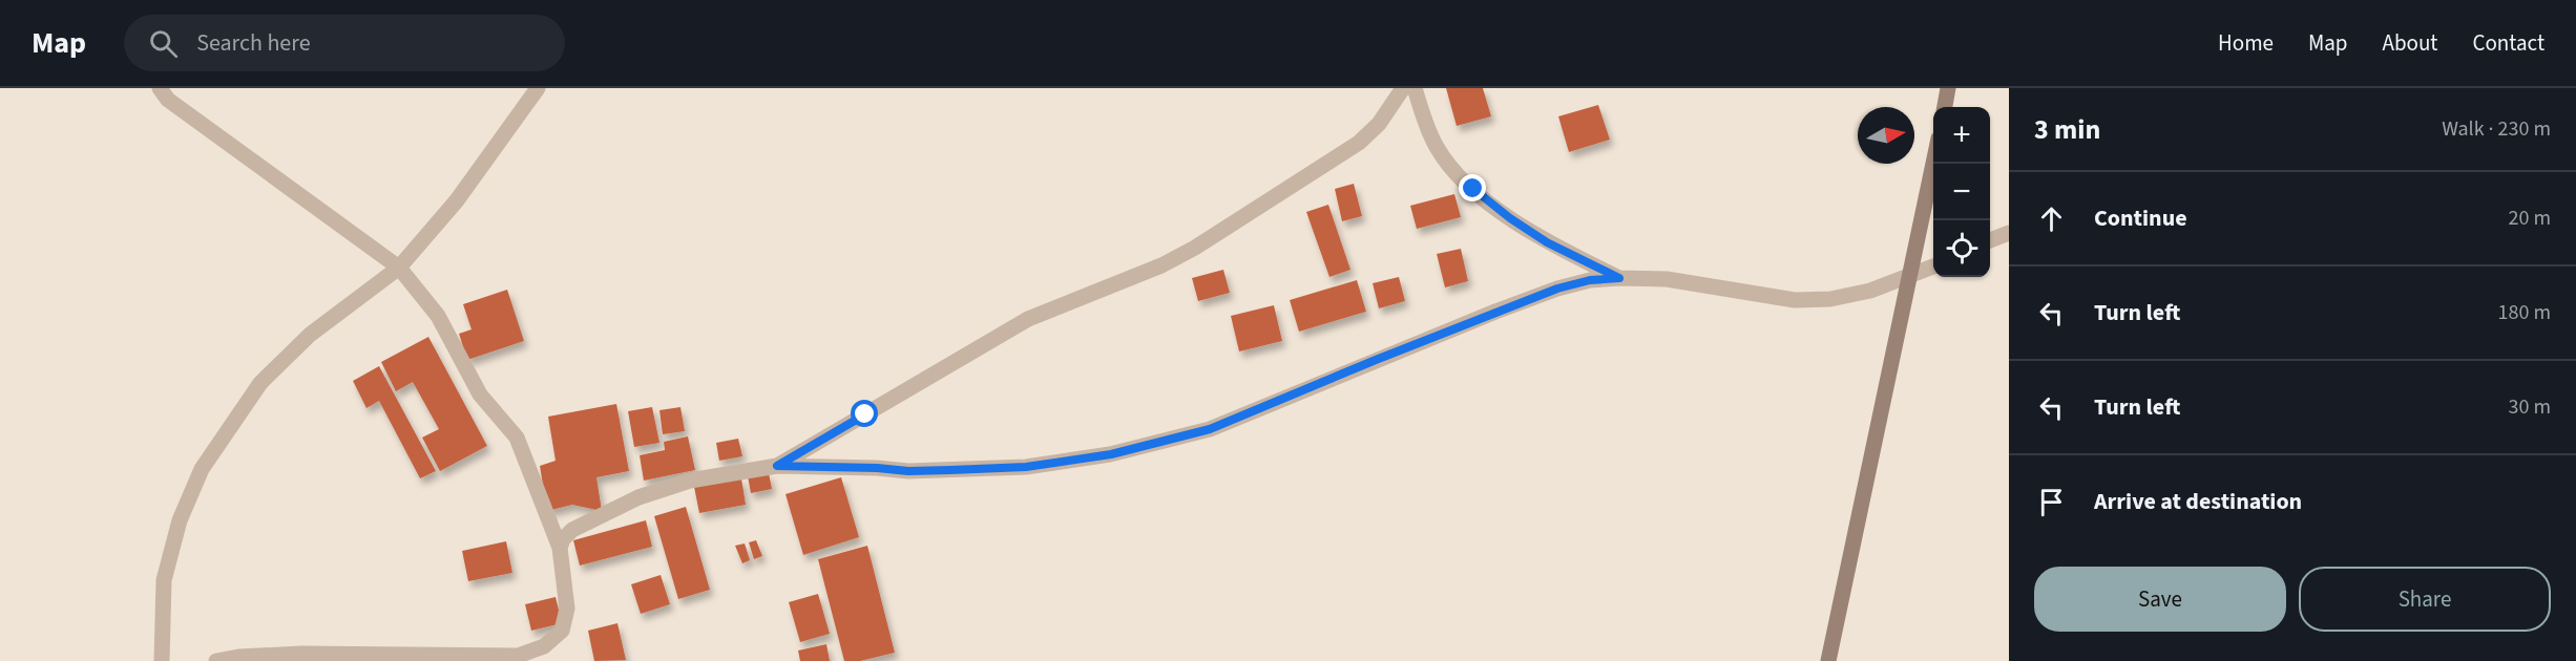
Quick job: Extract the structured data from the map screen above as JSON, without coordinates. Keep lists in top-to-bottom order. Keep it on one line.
{"north":"right","page":{"header":"Map","search":"Search here","nav":["Home","Map","About","Contact"],"heading":["3 min","Walk · 230 m"],"map_buttons":["+","−"],"list":[["Continue","20 m"],["Turn left","180 m"],["Turn left","30 m"],"Arrive at destination"],"buttons":["Save","Share"]}}
